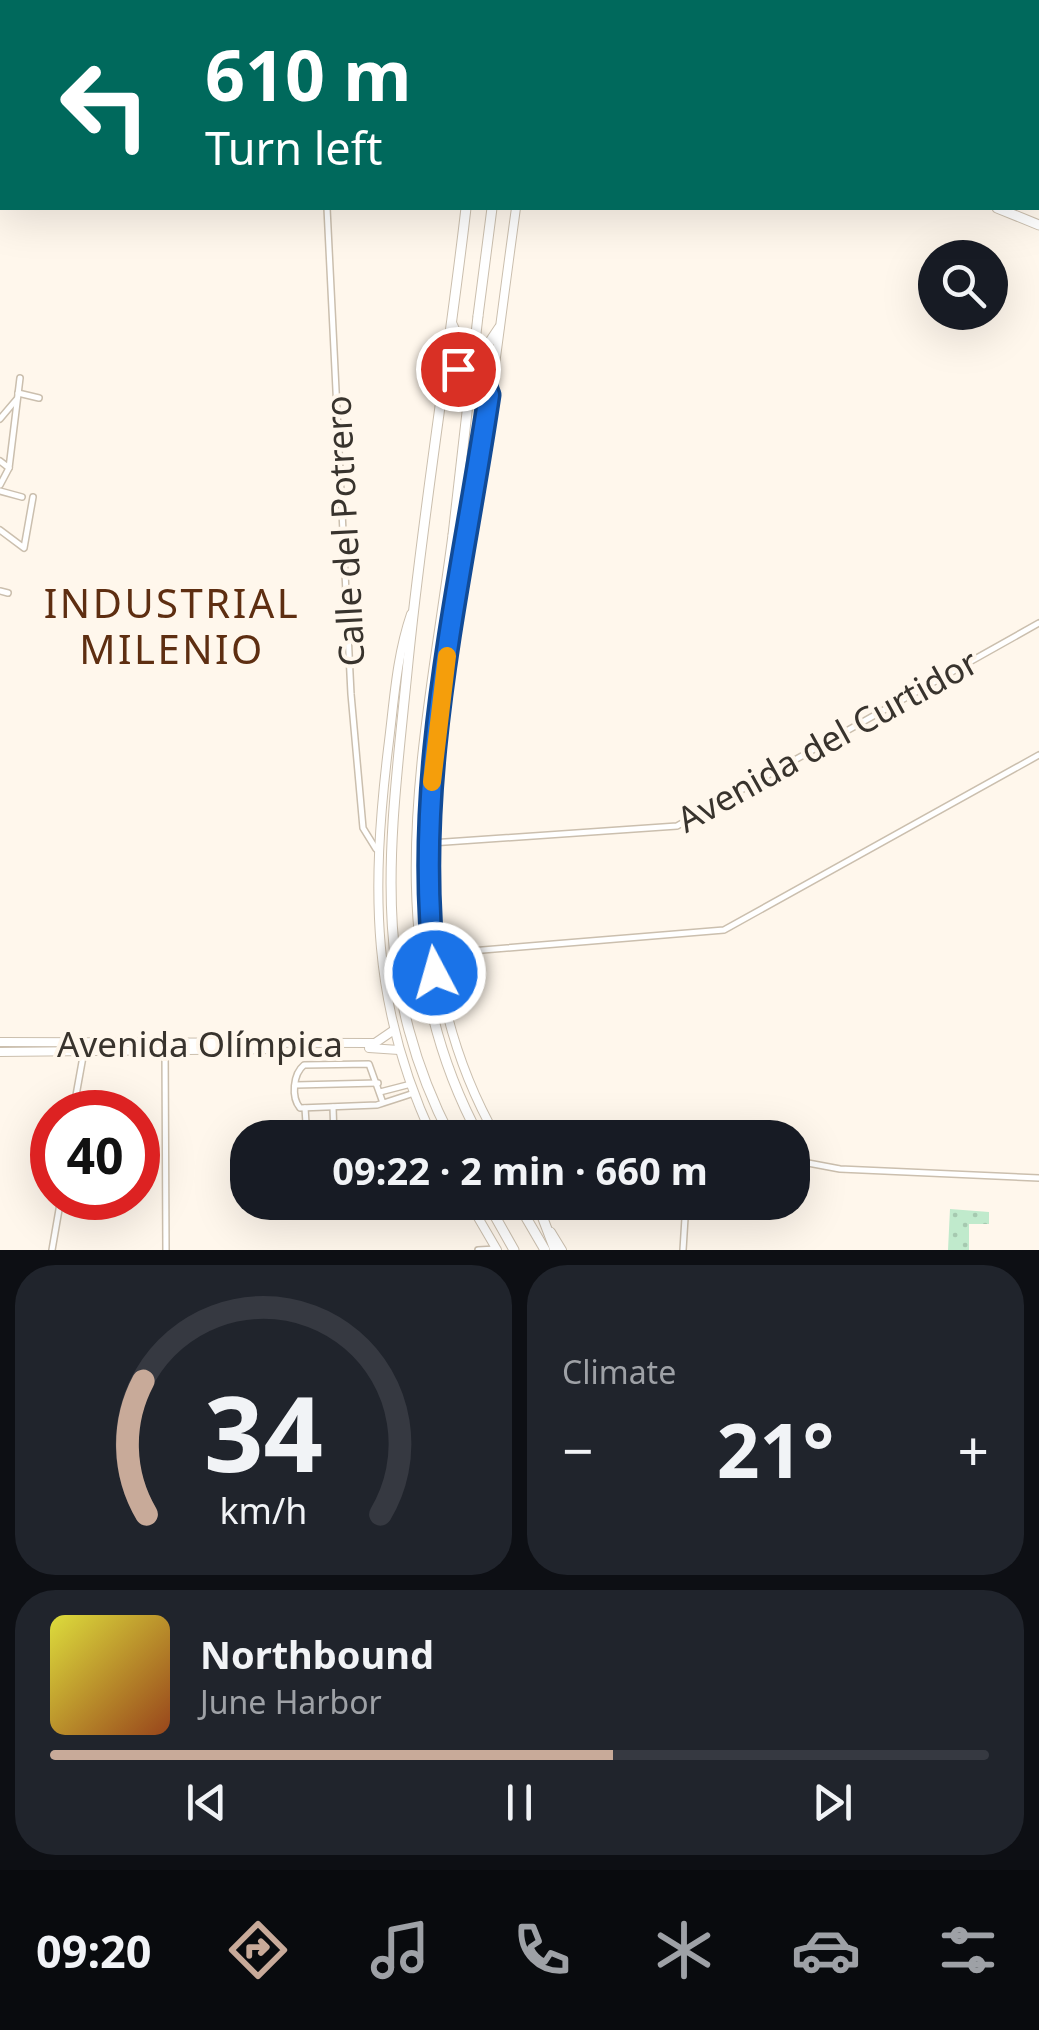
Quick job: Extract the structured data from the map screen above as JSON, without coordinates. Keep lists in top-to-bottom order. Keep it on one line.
{"streets":{"street":["Calle del Potrero","Avenida del Curtidor","Avenida Olímpica"]},"districts":["INDUSTRIAL MILENIO"],"page":{"turn":["610 m","Turn left"],"limit":"40","trip":"09:22 · 2 min · 660 m","tile":"Climate","heat":["−","21°","+"],"song":["Northbound","June Harbor"],"tabs":"09:20","gauge":["34","km/h"]}}
